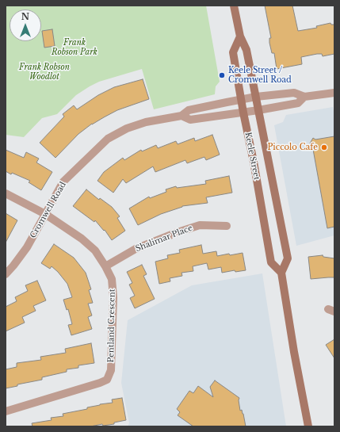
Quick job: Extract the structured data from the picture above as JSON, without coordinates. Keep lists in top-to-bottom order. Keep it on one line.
{"streets":{"main road":["Keele Street"],"street":["Cromwell Road","Shalimar Place","Pentland Crescent"]},"crossings":[["Keele Street","Cromwell Road"],["Cromwell Road","Pentland Crescent"],["Shalimar Place","Pentland Crescent"]],"parks":["Frank Robson Park","Frank Robson Woodlot"],"places":["Keele Street / Cromwell Road","Piccolo Cafe"],"north":"top"}
